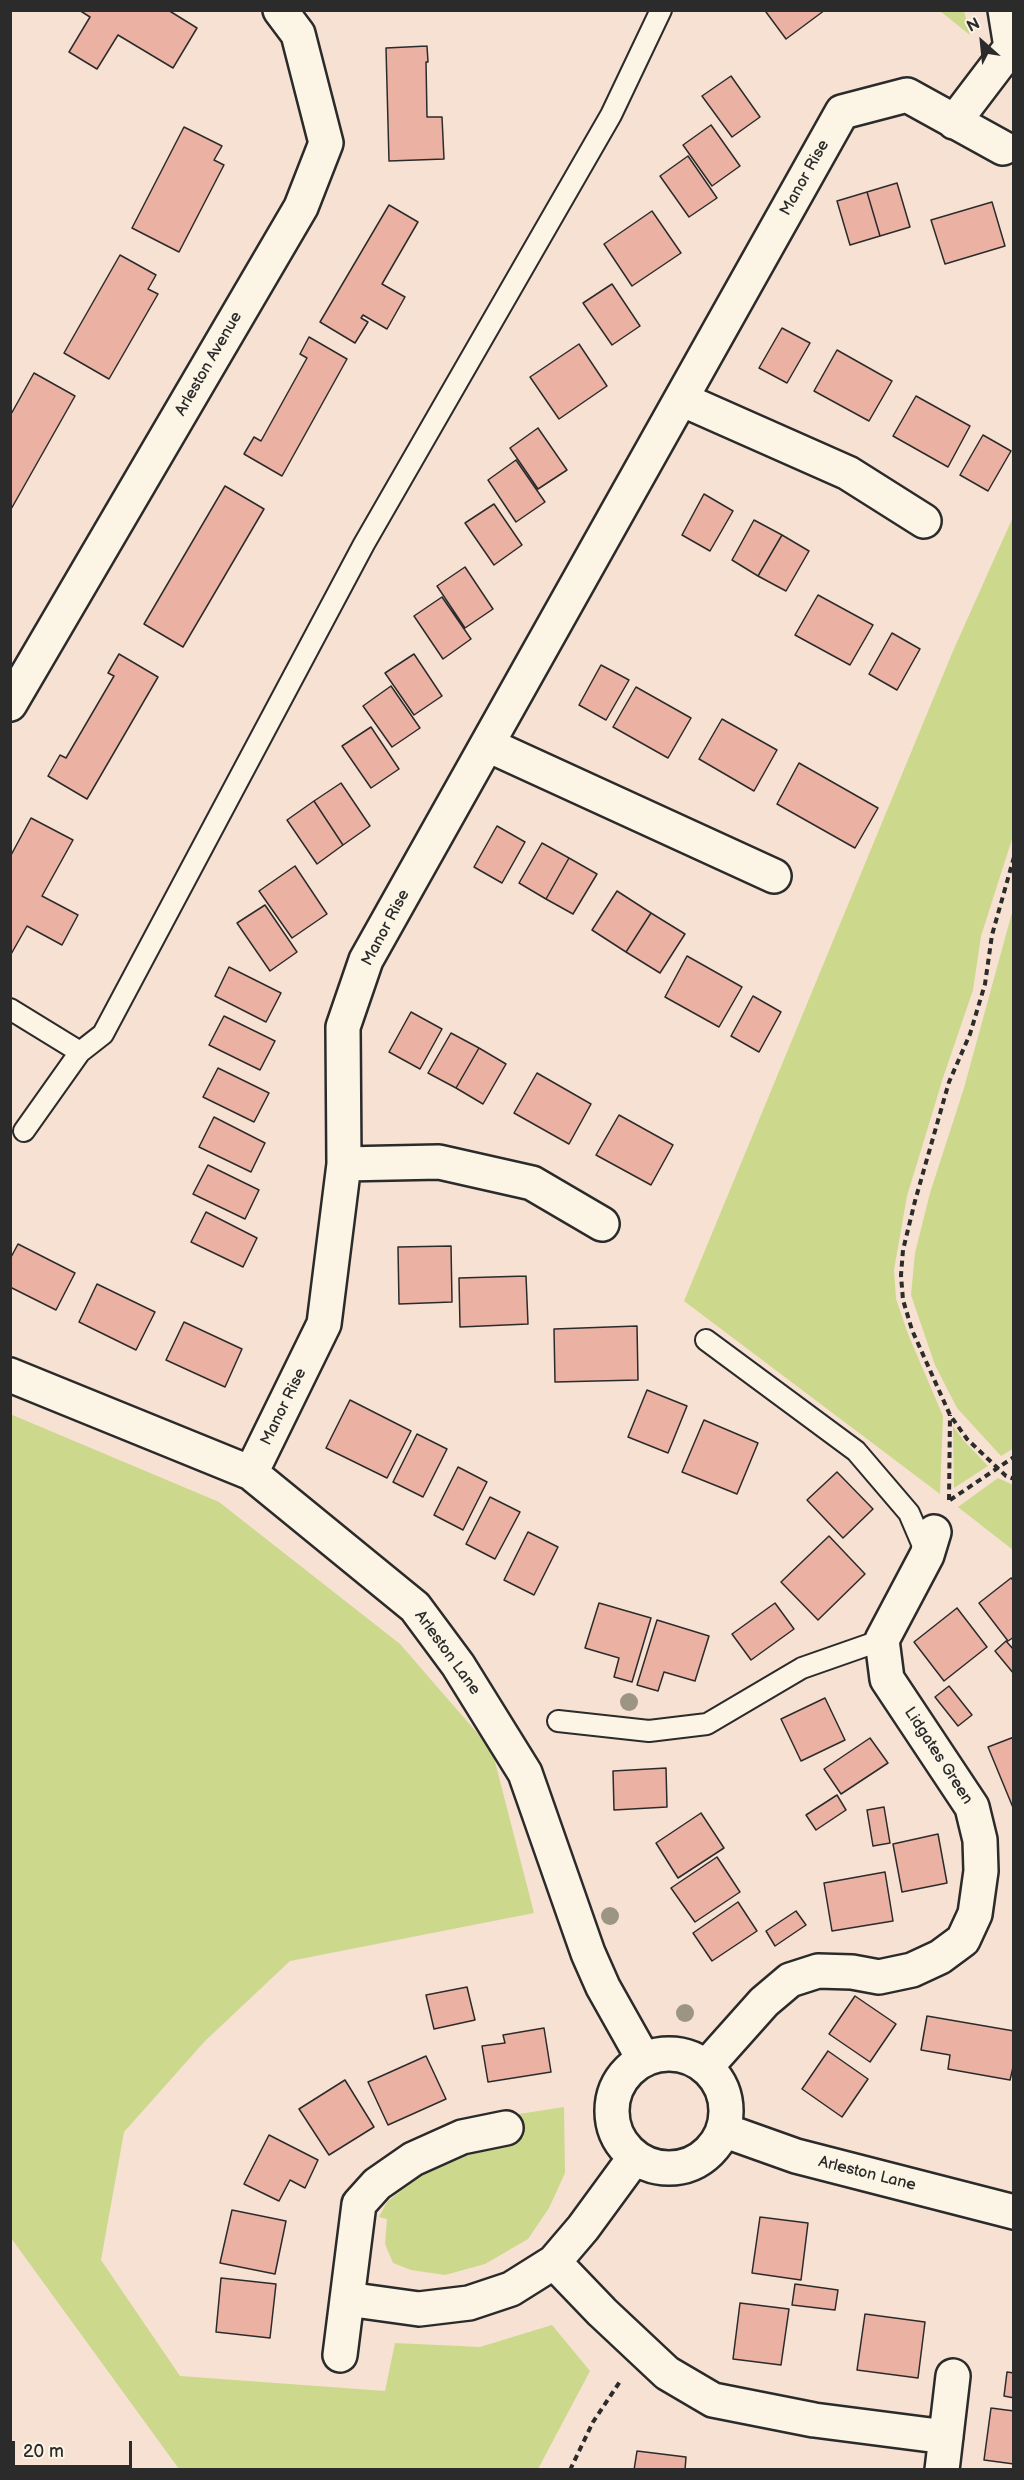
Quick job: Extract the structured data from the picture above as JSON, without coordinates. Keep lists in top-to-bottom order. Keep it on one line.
{"streets":{"street":["Manor Rise","Arleston Avenue","Arleston Lane","Lidgates Green"]},"crossings":[["Manor Rise","Arleston Lane"],["Arleston Lane","Lidgates Green"]],"scale_bar":"20 m","north":"top left"}
